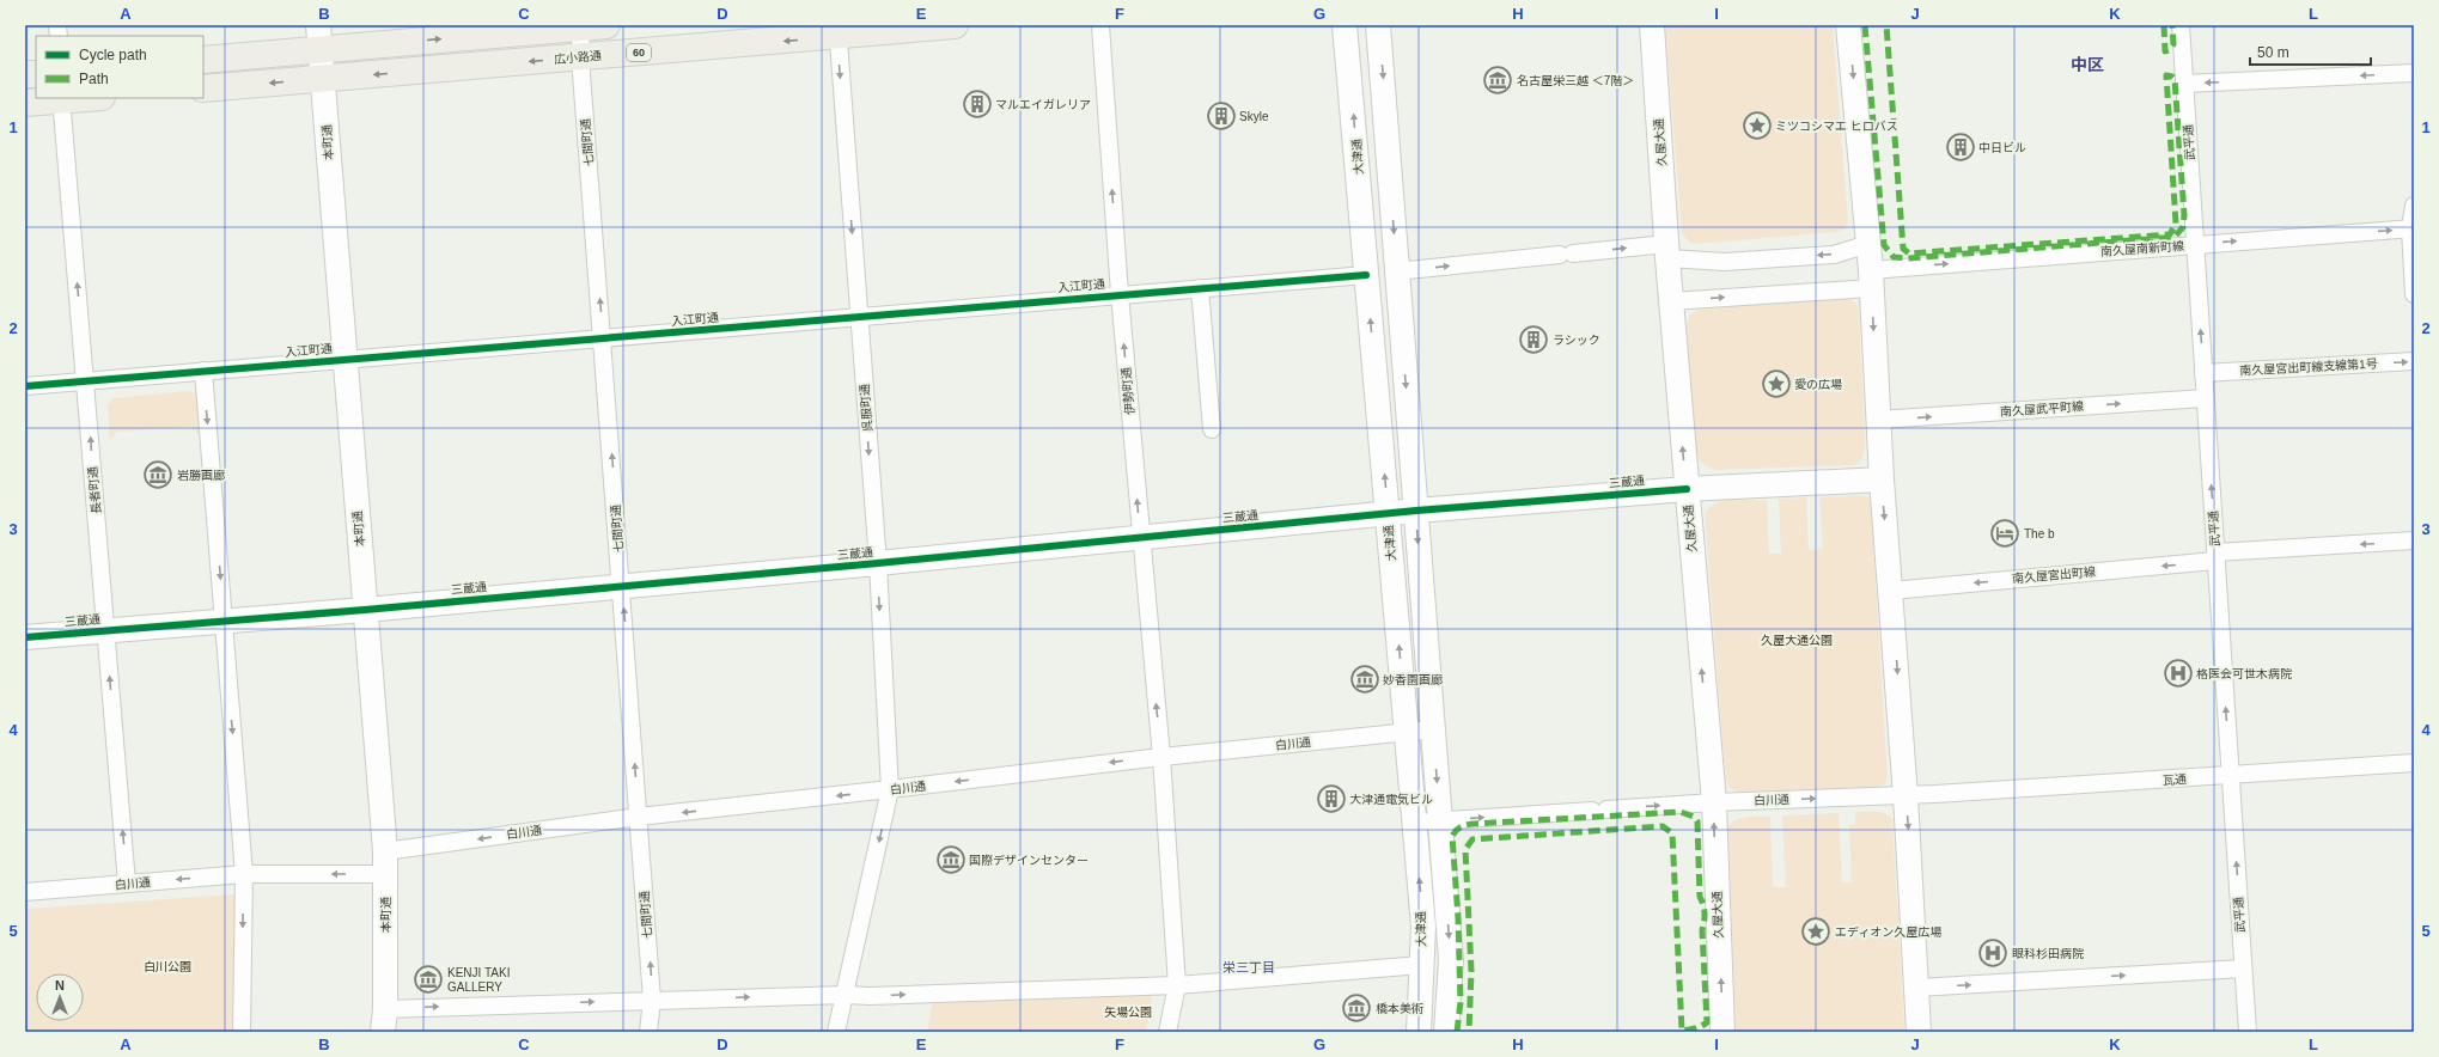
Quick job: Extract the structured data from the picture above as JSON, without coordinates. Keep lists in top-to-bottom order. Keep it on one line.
{"streets":{"main road":["60","広小路通"],"street":["本町通","七間町通","久屋大通","武平通","大津通","南久屋南新町線","入江町通","南久屋宮出町線支線第1号","伊勢町通","呉服町通","南久屋武平町線","三蔵通","長者町通","南久屋宮出町線","白川通","瓦通"]},"crossings":[["広小路通","本町通"],["広小路通","七間町通"],["広小路通","呉服町通"],["本町通","入江町通"],["本町通","三蔵通"],["本町通","白川通"],["七間町通","入江町通"],["七間町通","三蔵通"],["七間町通","白川通"],["久屋大通","南久屋南新町線"],["久屋大通","三蔵通"],["久屋大通","白川通"],["武平通","南久屋南新町線"],["武平通","南久屋宮出町線支線第1号"],["武平通","南久屋武平町線"],["武平通","南久屋宮出町線"],["武平通","瓦通"],["大津通","入江町通"],["大津通","三蔵通"],["大津通","白川通"],["入江町通","伊勢町通"],["入江町通","呉服町通"],["入江町通","長者町通"],["伊勢町通","三蔵通"],["伊勢町通","白川通"],["呉服町通","三蔵通"],["呉服町通","白川通"],["三蔵通","長者町通"],["長者町通","白川通"],["白川通","瓦通"]],"one_way":["七間町通","武平通","南久屋南新町線","南久屋宮出町線支線第1号","伊勢町通","呉服町通","南久屋武平町線","南久屋宮出町線"],"districts":["中区","栄三丁目"],"parks":["久屋大通公園","白川公園","矢場公園"],"places":{"museum":["名古屋栄三越 ＜7階＞","岩勝画廊","妙香園画廊","国際デザインセンター","KENJI TAKI GALLERY","橋本美術"],"building":["マルエイガレリア","Skyle","中日ビル","ラシック","大津通電気ビル"],"place":["ミツコシマエ ヒロバス","愛の広場","エディオン久屋広場"],"hotel":["The b"],"hospital":["格医会可世木病院","眼科杉田病院"]},"legend":["Cycle path","Path"],"scale_bar":"50 m","north":"top","grid":{"columns":["A","B","C","D","E","F","G","H","I","J","K","L"],"rows":["1","2","3","4","5"]}}
